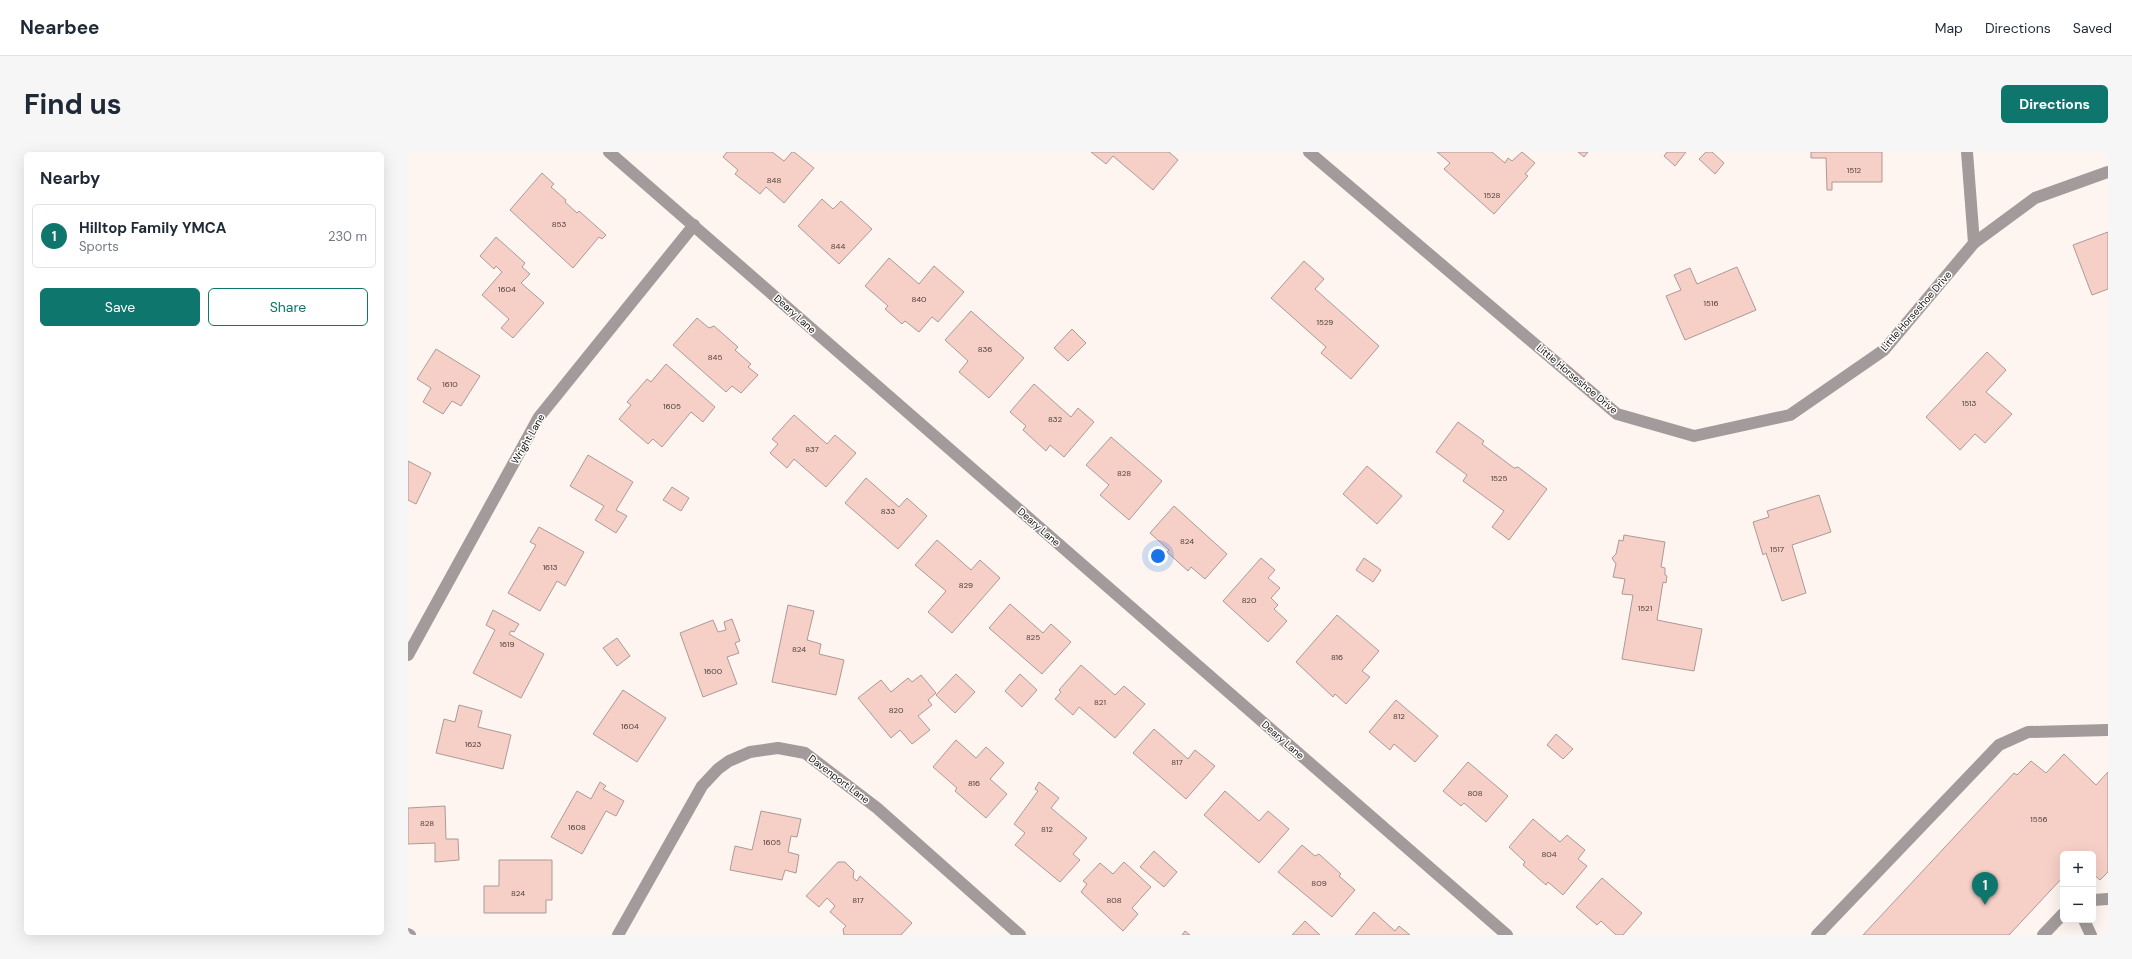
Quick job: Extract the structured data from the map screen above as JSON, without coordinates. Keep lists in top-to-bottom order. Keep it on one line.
{"streets":{"street":["Little Horseshoe Drive","Deary Lane","Wright Lane","Davenport Lane"]},"crossings":[["Deary Lane","Wright Lane"]],"house_numbers":["1512","848","1528","853","844","1604","840","1516","1529","836","845","1610","1513","1605","832","837","828","1525","833","824","1517","1613","829","820","1521","825","1619","824","816","1600","821","820","812","1604","1623","817","816","808","1556","828","1608","812","1605","804","809","824","817","808"],"page":{"header":"Nearbee","nav":["Map","Directions","Saved"],"buttons":["Directions",["Save","Share"]],"title":"Find us","heading":"Nearby","list":[{"mark":"1","name":"Hilltop Family YMCA","note":"Sports","value":"230 m"}],"map_buttons":["+","−"],"pins":"1"}}
